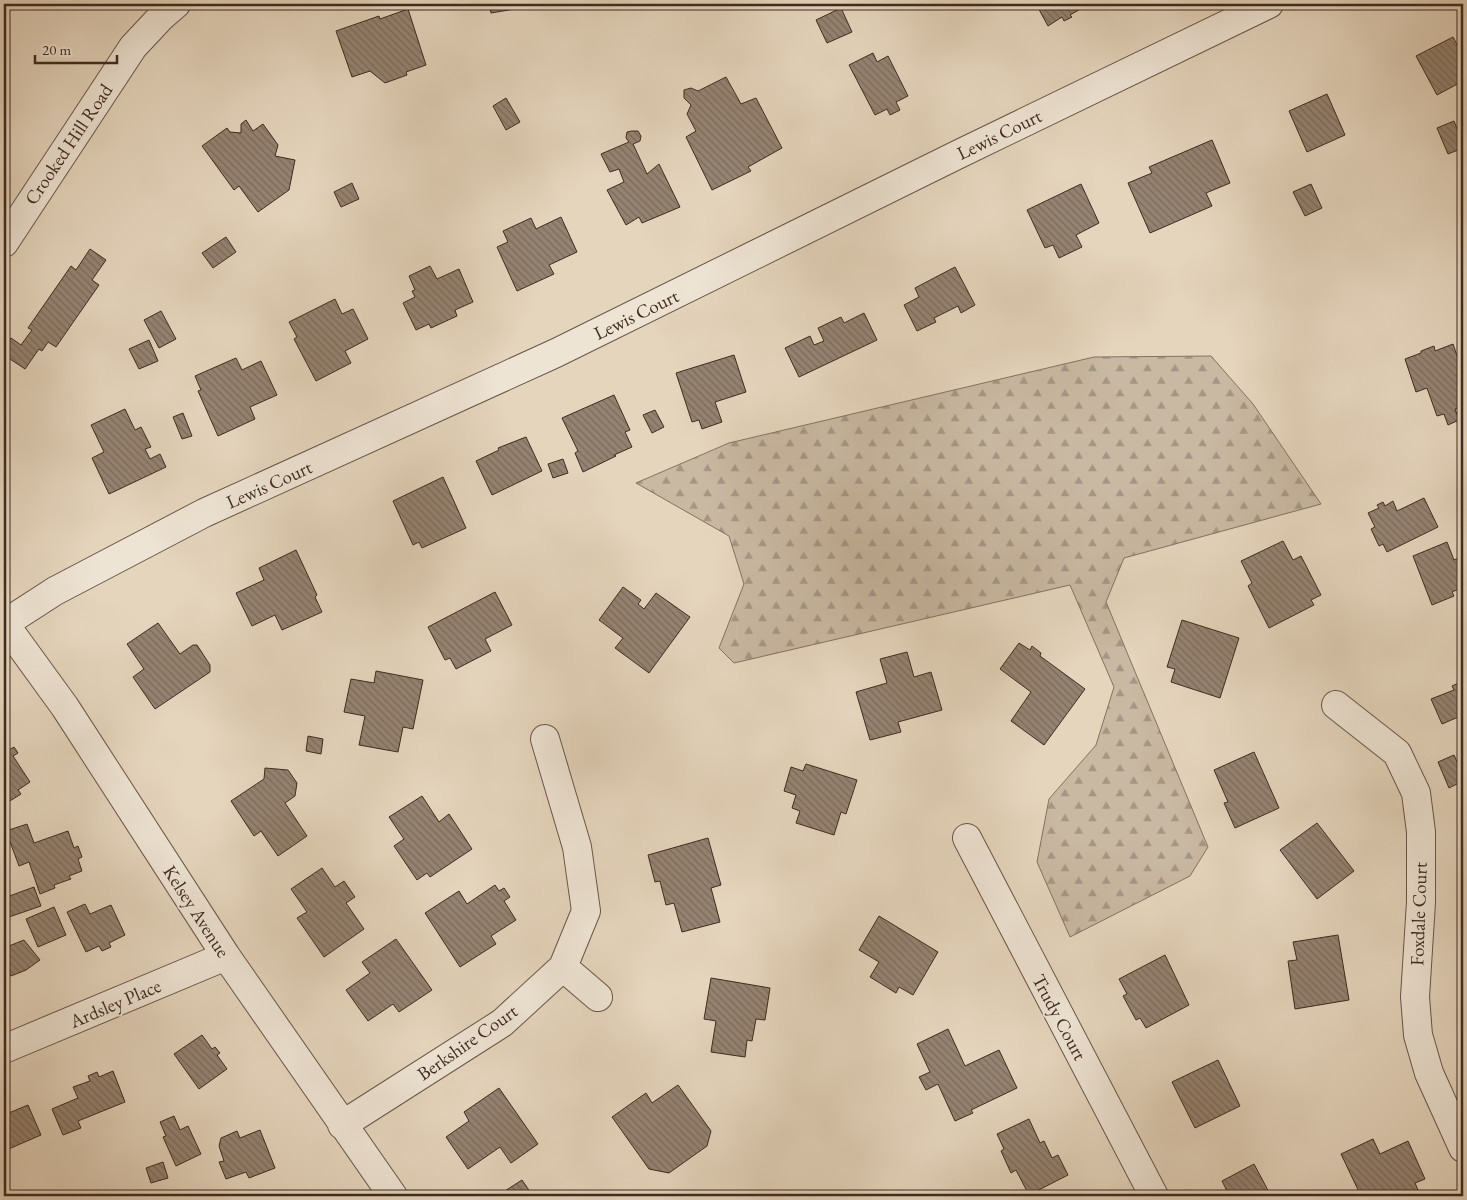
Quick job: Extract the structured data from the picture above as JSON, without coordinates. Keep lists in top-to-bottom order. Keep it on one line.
{"streets":{"street":["Lewis Court","Crooked Hill Road","Kelsey Avenue","Foxdale Court","Ardsley Place","Trudy Court","Berkshire Court"]},"crossings":[["Lewis Court","Kelsey Avenue"],["Kelsey Avenue","Ardsley Place"],["Kelsey Avenue","Berkshire Court"]],"scale_bar":"20 m"}
